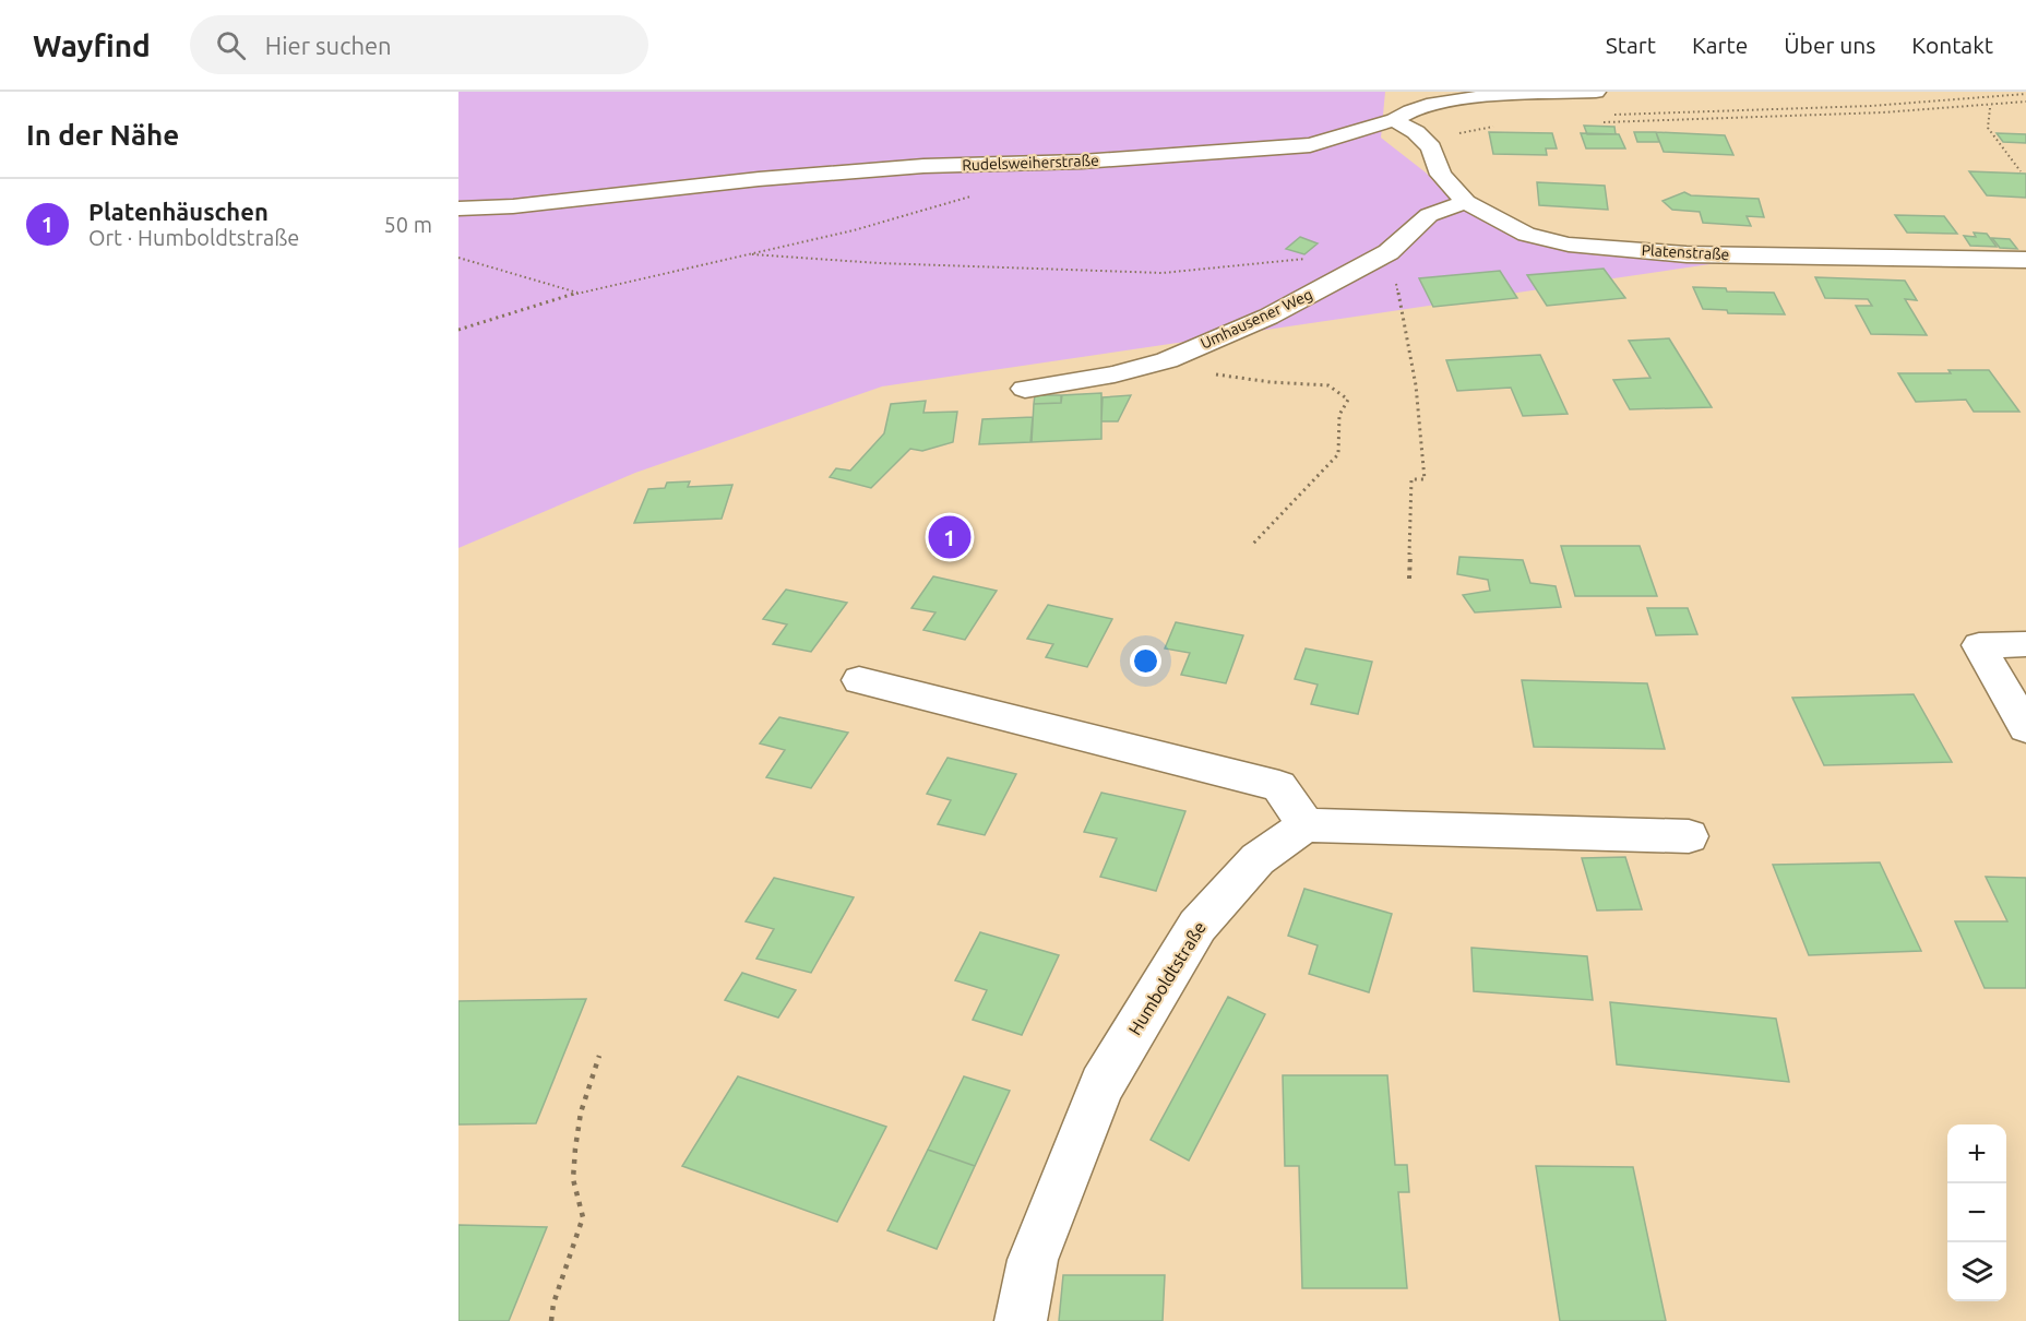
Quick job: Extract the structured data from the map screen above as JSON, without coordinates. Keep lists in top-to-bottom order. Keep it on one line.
{"streets":{"street":["Rudelsweiherstraße","Platenstraße","Umhausener Weg","Humboldtstraße"]},"crossings":[["Rudelsweiherstraße","Platenstraße"],["Platenstraße","Umhausener Weg"]],"page":{"header":"Wayfind","search":"Hier suchen","nav":["Start","Karte","Über uns","Kontakt"],"heading":"In der Nähe","list":[{"mark":"1","name":"Platenhäuschen","note":"Ort · Humboldtstraße","value":"50 m"}],"pins":"1","map_buttons":["+","−"]}}
